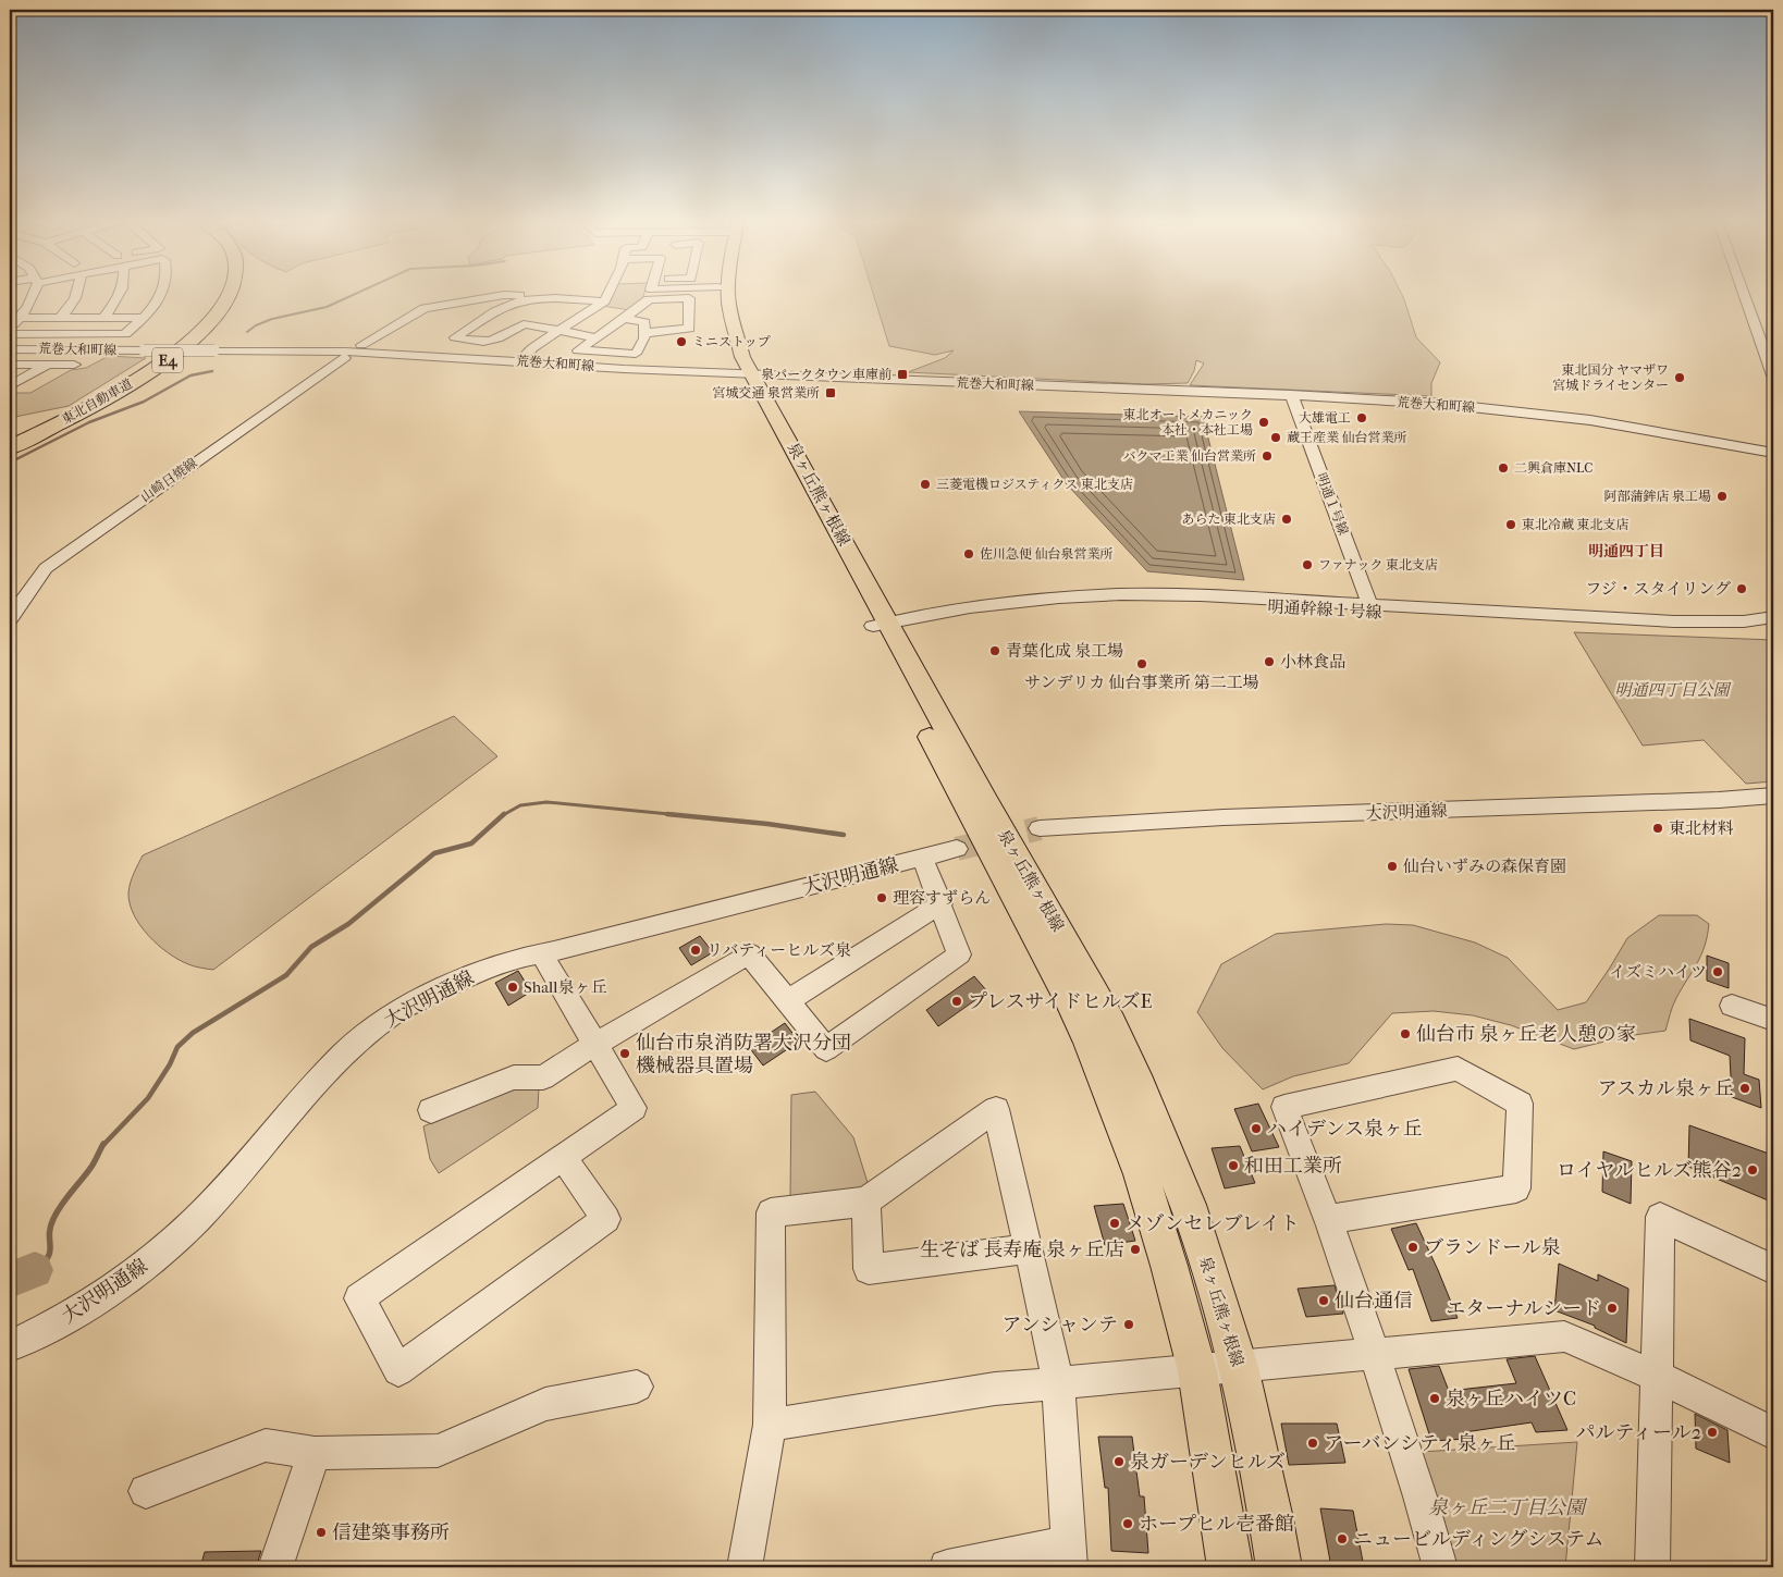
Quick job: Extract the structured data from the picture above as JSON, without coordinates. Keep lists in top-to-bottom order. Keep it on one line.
{"streets":{"highway":["E4","東北自動車道"],"main road":["泉ヶ丘熊ヶ根線"],"street":["荒巻大和町線","山崎日焼線","明通１号線","明通幹線１号線","大沢明通線"]},"crossings":[["荒巻大和町線","泉ヶ丘熊ヶ根線"],["荒巻大和町線","明通１号線"],["泉ヶ丘熊ヶ根線","明通幹線１号線"],["明通１号線","明通幹線１号線"]],"districts":["明通四丁目"],"parks":["明通四丁目公園","泉ヶ丘二丁目公園"],"places":{"other":["ミニストップ","東北国分 ヤマザワ 宮城ドライセンター","大雄電工","東北オートメカニック 本社・本社工場","蔵王産業 仙台営業所","バクマ工業 仙台営業所","二興倉庫NLC","三菱電機ロジスティクス 東北支店","阿部蒲鉾店 泉工場","あらた 東北支店","東北冷蔵 東北支店","佐川急便 仙台泉営業所","ファナック 東北支店","フジ・スタイリング","青葉化成 泉工場","小林食品","サンデリカ 仙台事業所 第二工場","東北材料","仙台いずみの森保育園","理容すずらん","リバティーヒルズ泉","イズミハイツ","Shall泉ヶ丘","プレスサイドヒルズE","仙台市 泉ヶ丘老人憩の家","仙台市泉消防署大沢分団 機械器具置場","アスカル泉ヶ丘","ハイデンス泉ヶ丘","和田工業所","ロイヤルヒルズ熊谷2","メゾンセレブレイト","ブランドール泉","生そば 長寿庵 泉ヶ丘店","仙台通信","エターナルシード","アンシャンテ","泉ヶ丘ハイツC","パルティール2","アーバンシティ泉ヶ丘","泉ガーデンヒルズ","ホープヒル壱番館","信建築事務所","ニュービルディングシステム"],"transit":["泉パークタウン車庫前","宮城交通 泉営業所"]}}
